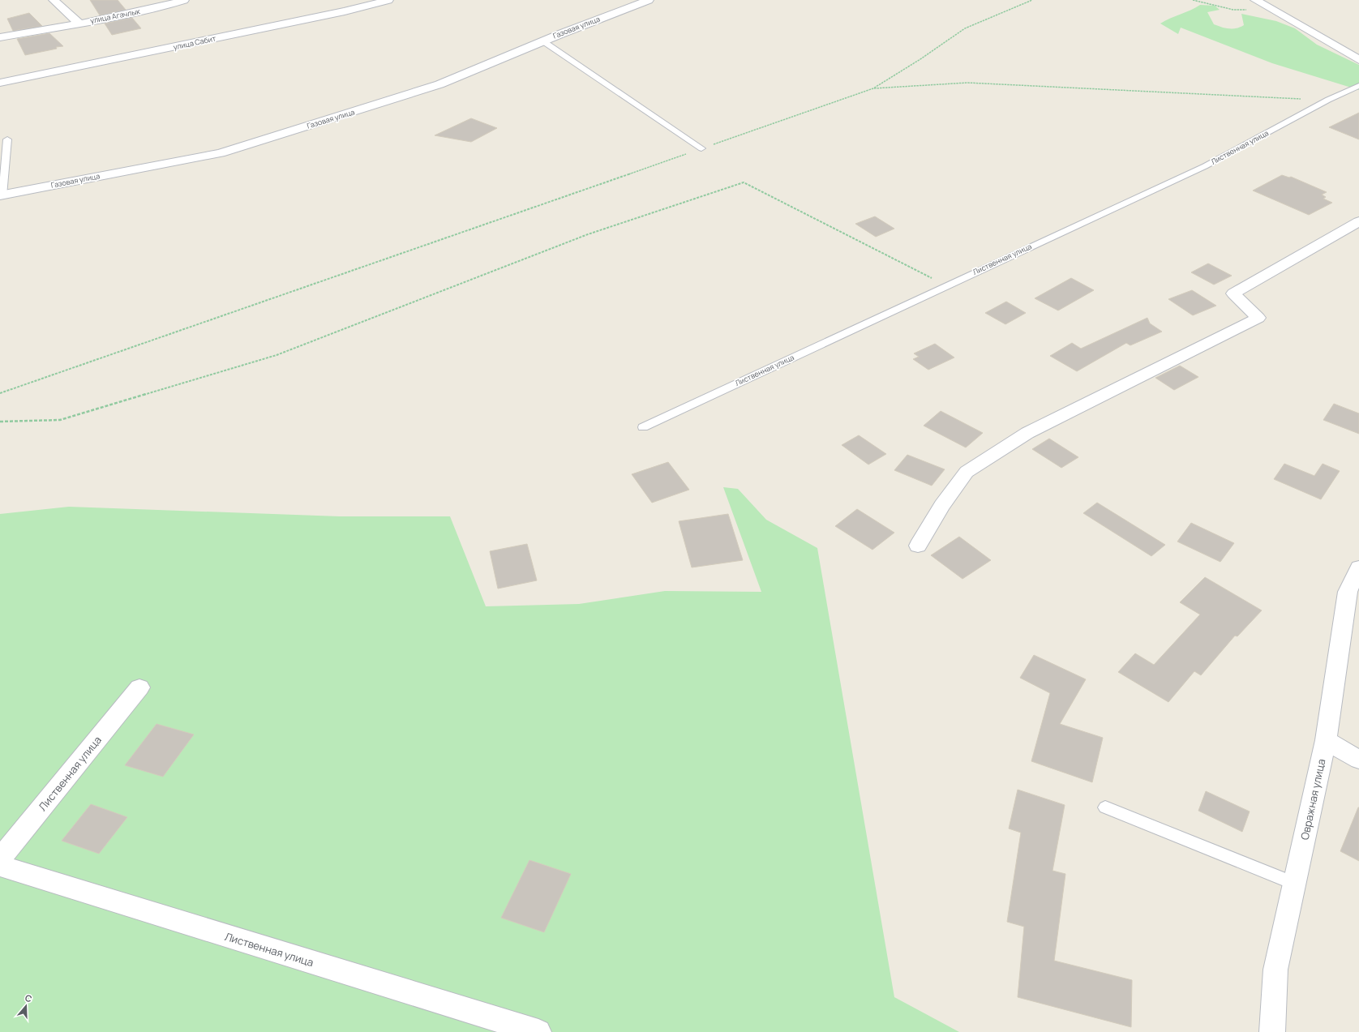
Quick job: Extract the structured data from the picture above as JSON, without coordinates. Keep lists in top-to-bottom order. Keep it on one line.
{"streets":{"street":["улица Агачлык","Газовая улица","улица Сабит","Лиственная улица","Овражная улица"]},"north":"top"}
